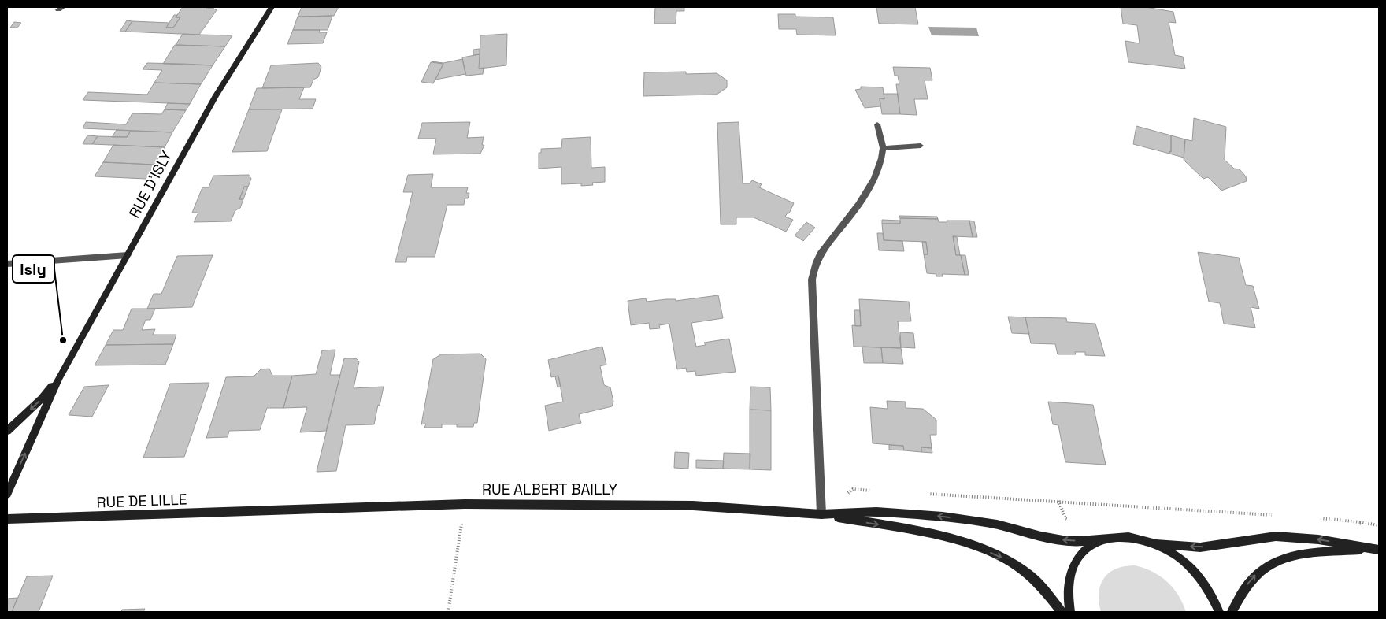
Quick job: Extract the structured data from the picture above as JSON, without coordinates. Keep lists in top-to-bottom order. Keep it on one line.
{"streets":{"main road":["RUE D'ISLY","RUE ALBERT BAILLY","RUE DE LILLE"]},"crossings":[["RUE ALBERT BAILLY","RUE DE LILLE"]],"places":["Isly"]}
